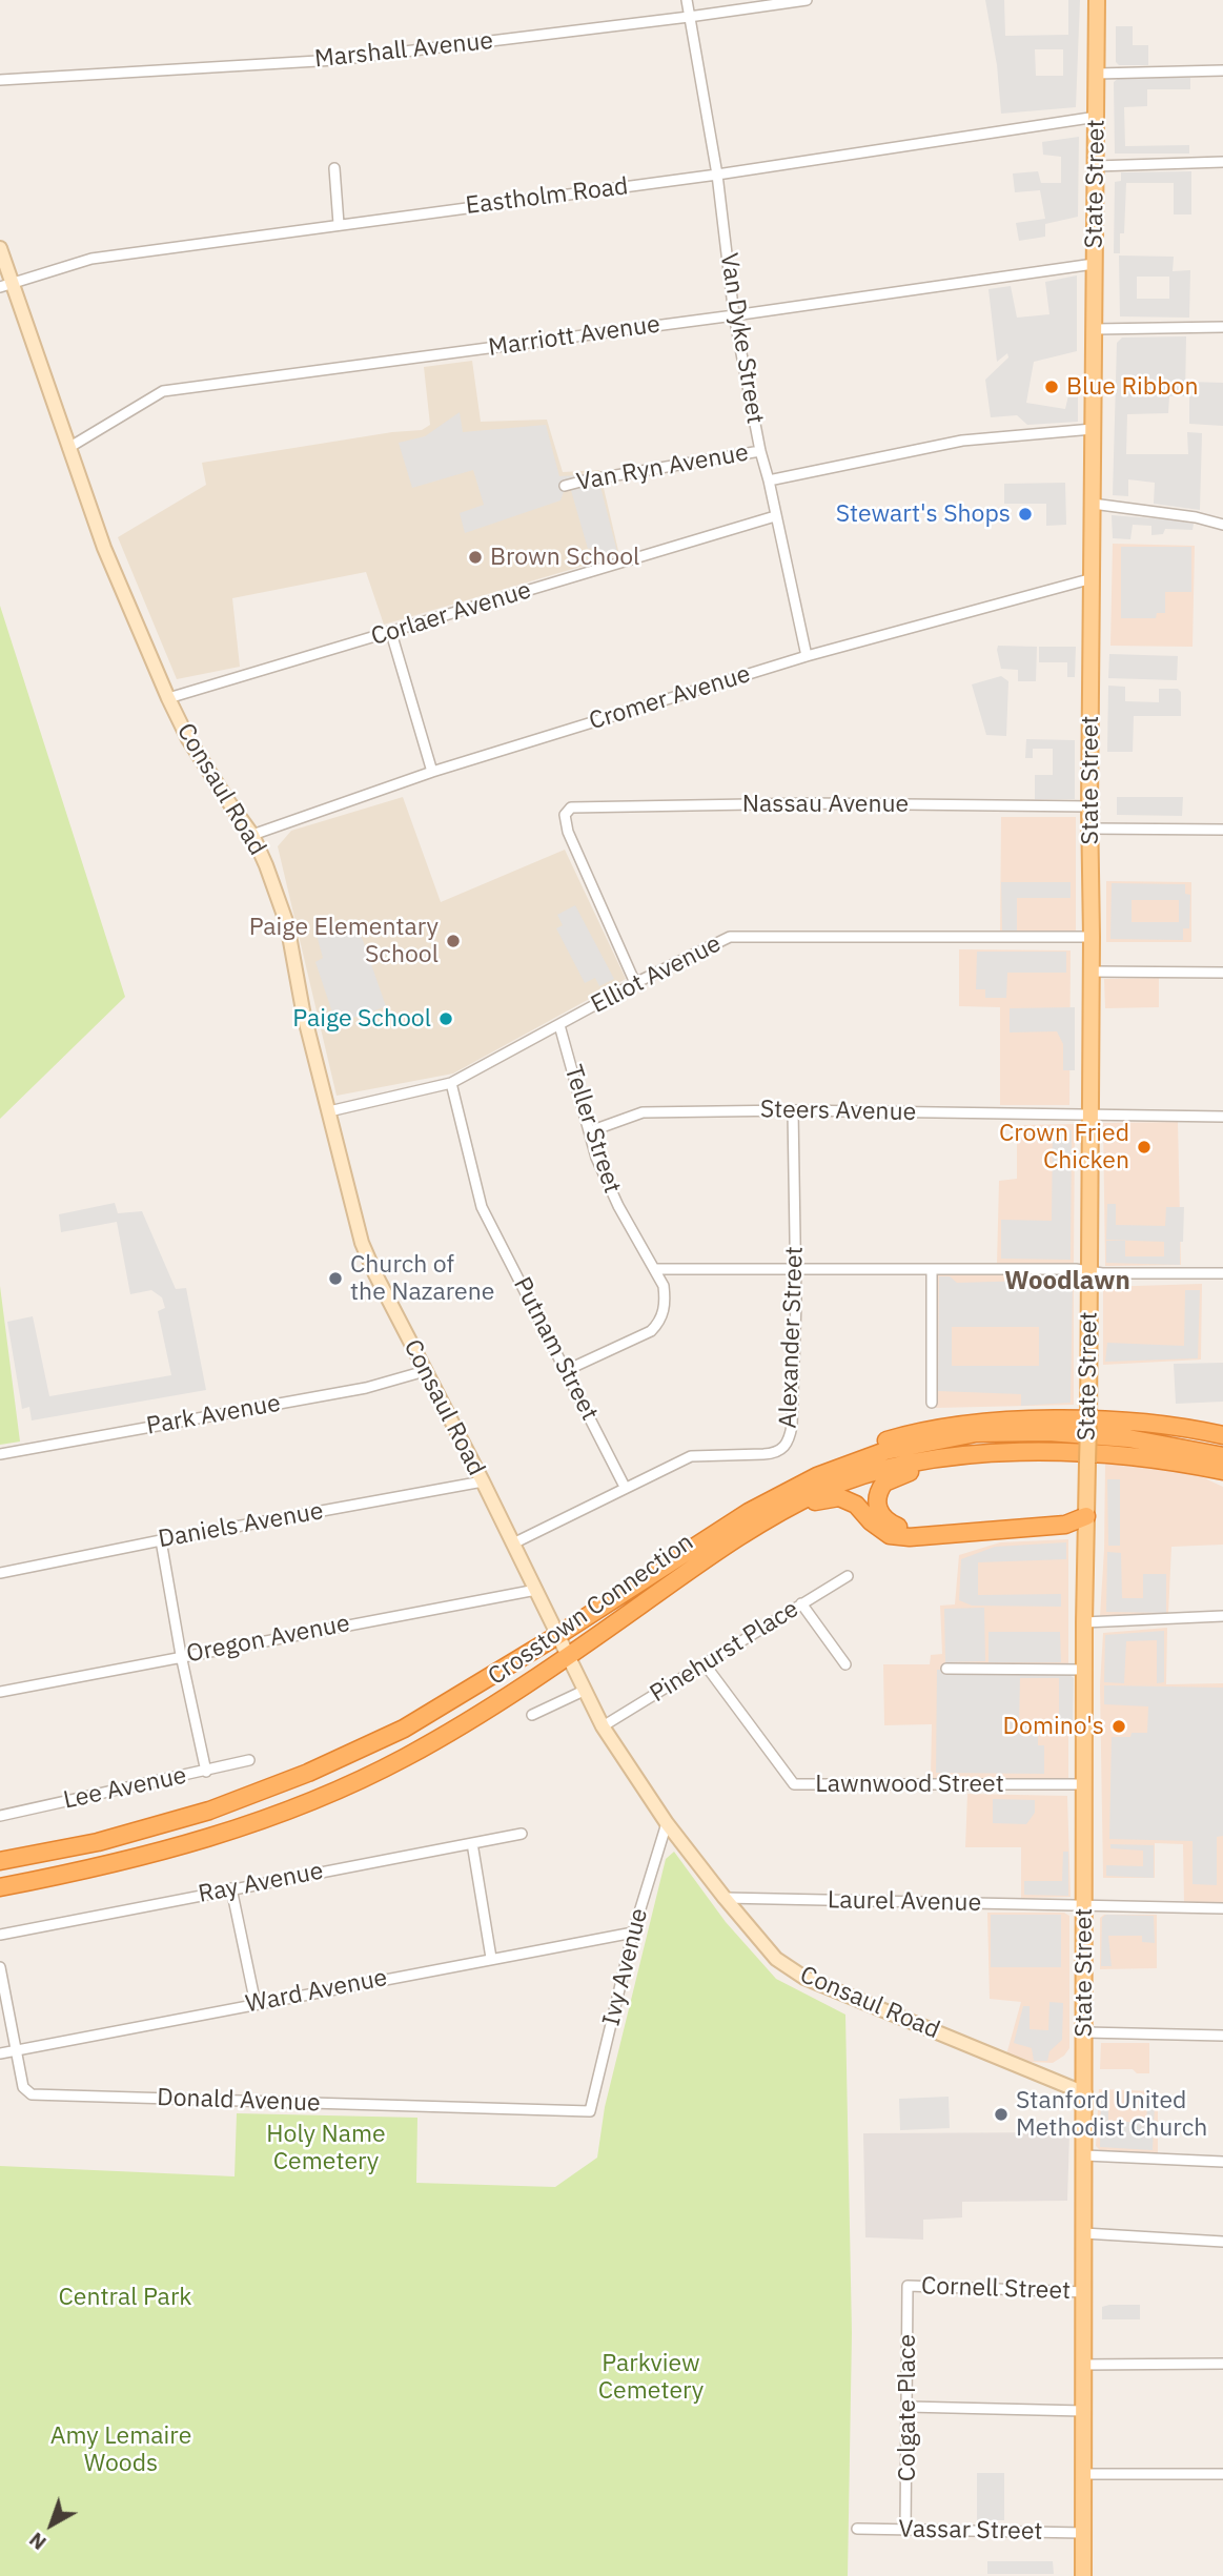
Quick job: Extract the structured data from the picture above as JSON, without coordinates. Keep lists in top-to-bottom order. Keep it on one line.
{"streets":{"highway":["Crosstown Connection"],"main road":["State Street"],"street":["Marshall Avenue","Eastholm Road","Marriott Avenue","Van Dyke Street","Van Ryn Avenue","Corlaer Avenue","Cromer Avenue","Consaul Road","Nassau Avenue","Elliot Avenue","Steers Avenue","Teller Street","Alexander Street","Putnam Street","Park Avenue","Daniels Avenue","Oregon Avenue","Pinehurst Place","Lawnwood Street","Lee Avenue","Ray Avenue","Laurel Avenue","Ivy Avenue","Ward Avenue","Donald Avenue","Cornell Street","Colgate Place","Vassar Street"]},"crossings":[["Marshall Avenue","Van Dyke Street"],["State Street","Eastholm Road"],["State Street","Marriott Avenue"],["State Street","Cromer Avenue"],["State Street","Consaul Road"],["State Street","Nassau Avenue"],["State Street","Elliot Avenue"],["State Street","Steers Avenue"],["State Street","Lawnwood Street"],["State Street","Laurel Avenue"],["State Street","Cornell Street"],["State Street","Vassar Street"],["Eastholm Road","Van Dyke Street"],["Eastholm Road","Consaul Road"],["Marriott Avenue","Van Dyke Street"],["Marriott Avenue","Consaul Road"],["Van Dyke Street","Van Ryn Avenue"],["Van Dyke Street","Corlaer Avenue"],["Van Dyke Street","Cromer Avenue"],["Corlaer Avenue","Consaul Road"],["Cromer Avenue","Consaul Road"],["Consaul Road","Elliot Avenue"],["Consaul Road","Alexander Street"],["Consaul Road","Park Avenue"],["Consaul Road","Daniels Avenue"],["Consaul Road","Crosstown Connection"],["Consaul Road","Oregon Avenue"],["Consaul Road","Pinehurst Place"],["Consaul Road","Laurel Avenue"],["Consaul Road","Ivy Avenue"],["Nassau Avenue","Elliot Avenue"],["Elliot Avenue","Teller Street"],["Elliot Avenue","Putnam Street"],["Steers Avenue","Teller Street"],["Steers Avenue","Alexander Street"],["Teller Street","Putnam Street"],["Alexander Street","Putnam Street"],["Pinehurst Place","Lawnwood Street"],["Ivy Avenue","Ward Avenue"],["Ivy Avenue","Donald Avenue"],["Ward Avenue","Donald Avenue"],["Cornell Street","Colgate Place"],["Colgate Place","Vassar Street"]],"districts":["Woodlawn"],"parks":["Holy Name Cemetery","Central Park","Parkview Cemetery","Amy Lemaire Woods"],"places":["Blue Ribbon","Stewart's Shops","Brown School","Paige Elementary School","Paige School","Crown Fried Chicken","Church of the Nazarene","Domino's","Stanford United Methodist Church"],"north":"bottom left"}
